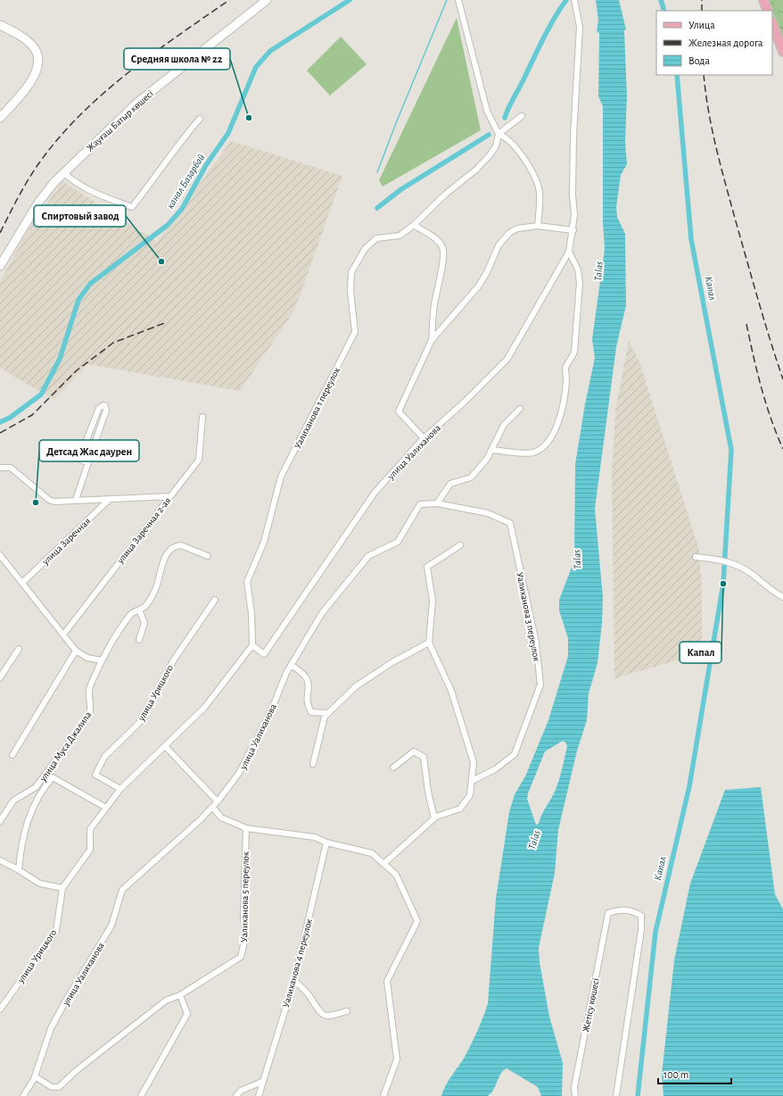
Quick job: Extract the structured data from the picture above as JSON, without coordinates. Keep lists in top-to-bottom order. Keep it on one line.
{"streets":{"main road":["Жауғаш Батыр көшесі"],"street":["Уалиханова 1 переулок","улица Уалиханова","улица Заречная 2-ая","улица Заречная","Уалиханова 3 переулок","улица Урицкого","улица Муса Джалила","Уалиханова 5 переулок","Уалиханова 4 переулок","Жетісу көшесі"]},"crossings":[["Уалиханова 1 переулок","улица Уалиханова"],["улица Уалиханова","Уалиханова 3 переулок"],["улица Уалиханова","Уалиханова 5 переулок"]],"water":["канал Базарбай","Talas","Капал"],"places":["Средняя школа № 22","Спиртовый завод","Детсад Жас даурен","Капал"],"legend":["Улица","Железная дорога","Вода"],"scale_bar":"100 m"}
